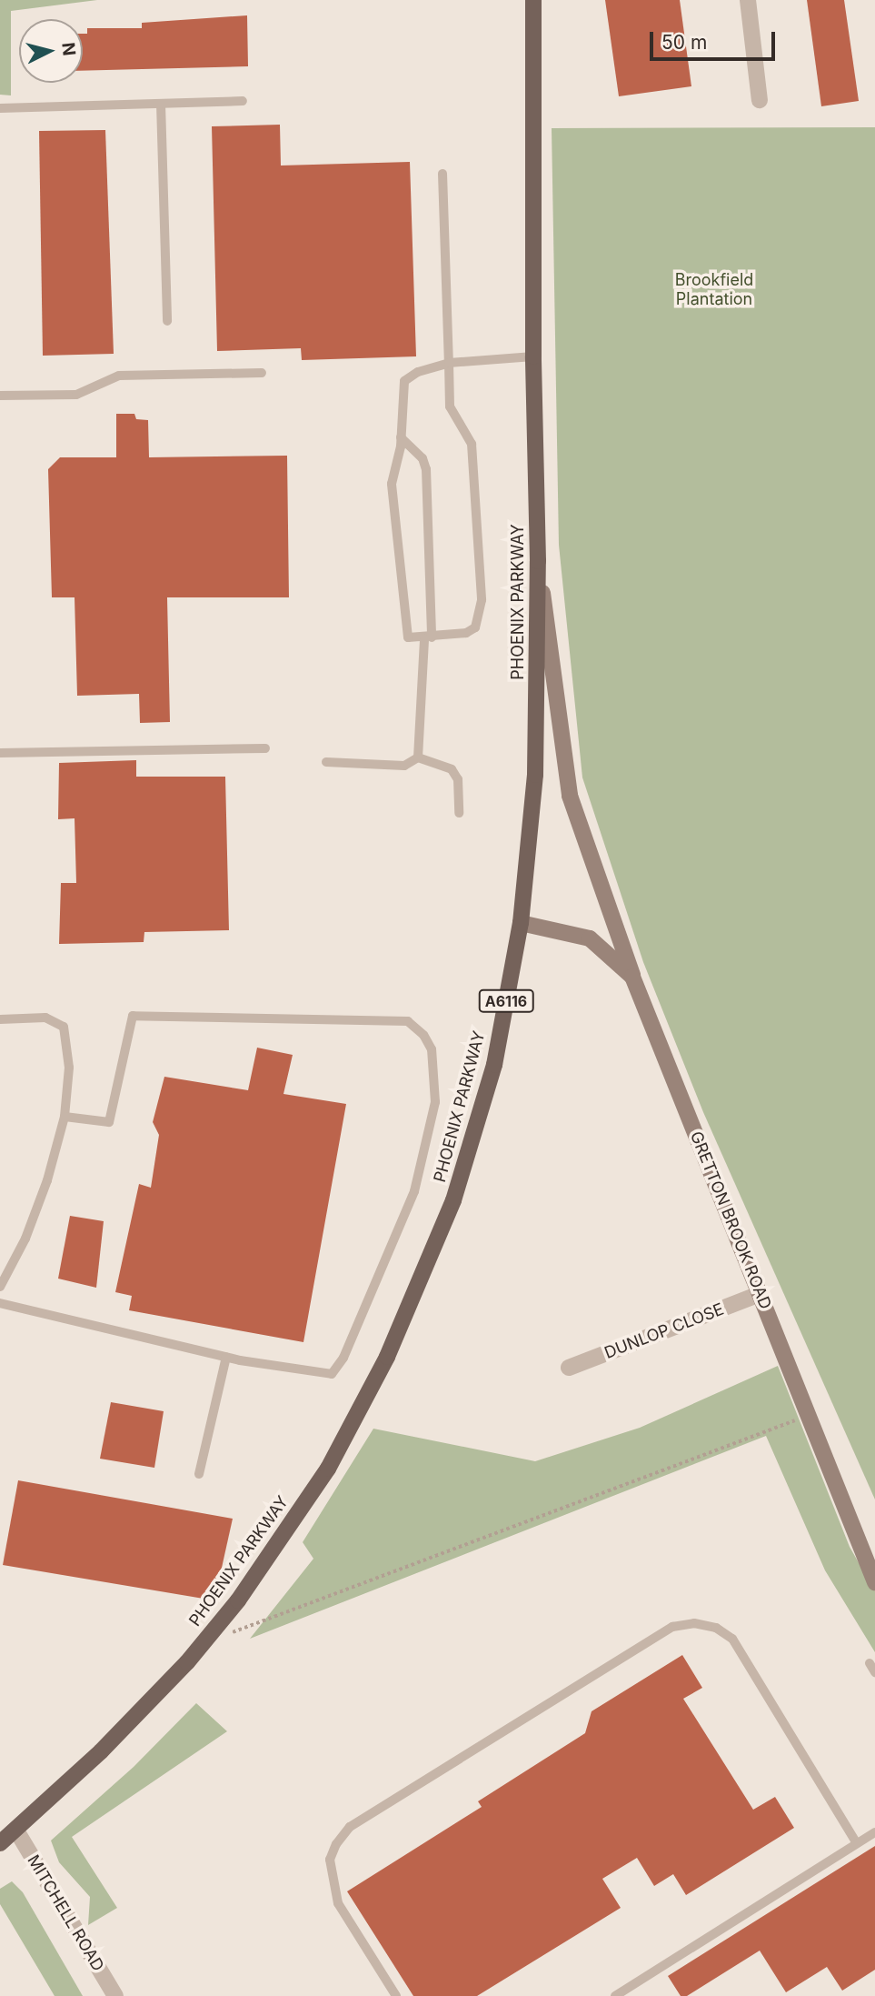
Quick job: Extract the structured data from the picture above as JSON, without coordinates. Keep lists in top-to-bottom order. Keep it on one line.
{"streets":{"main road":["PHOENIX PARKWAY","A6116"],"street":["GRETTON BROOK ROAD","DUNLOP CLOSE","MITCHELL ROAD"]},"crossings":[["PHOENIX PARKWAY","GRETTON BROOK ROAD"],["PHOENIX PARKWAY","MITCHELL ROAD"],["GRETTON BROOK ROAD","DUNLOP CLOSE"]],"parks":["Brookfield Plantation"],"scale_bar":"50 m","north":"right"}
